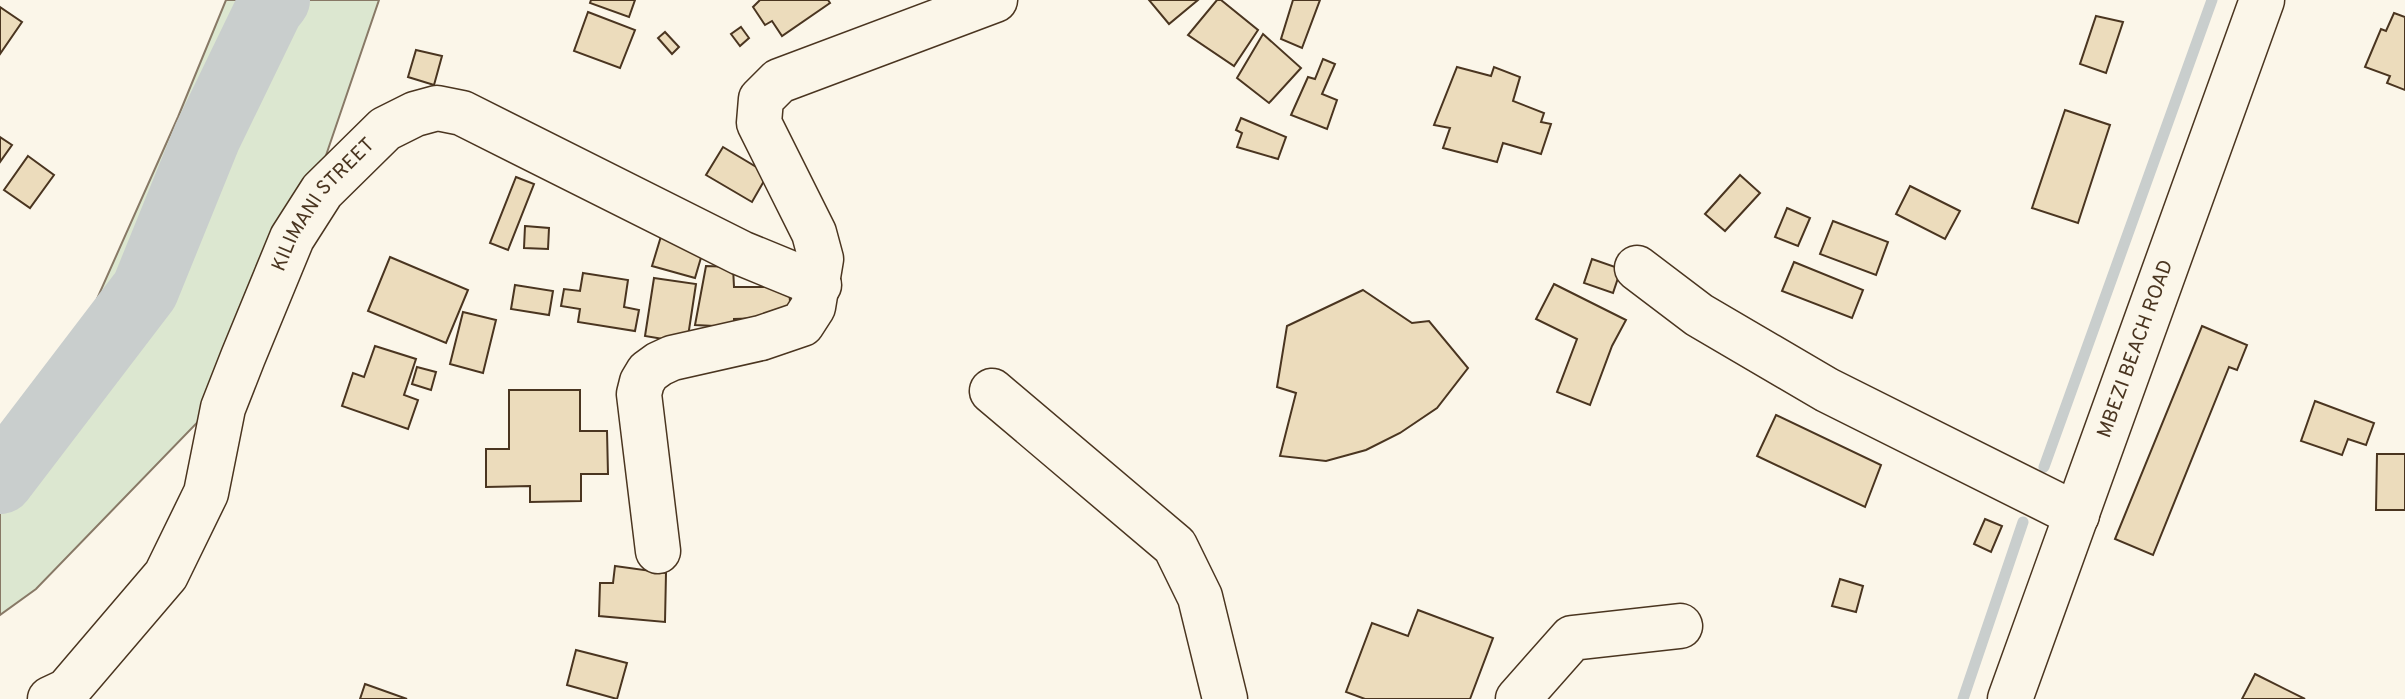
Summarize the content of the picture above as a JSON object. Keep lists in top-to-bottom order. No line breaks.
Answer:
{"streets":{"street":["KILIMANI STREET","MBEZI BEACH ROAD"]}}
